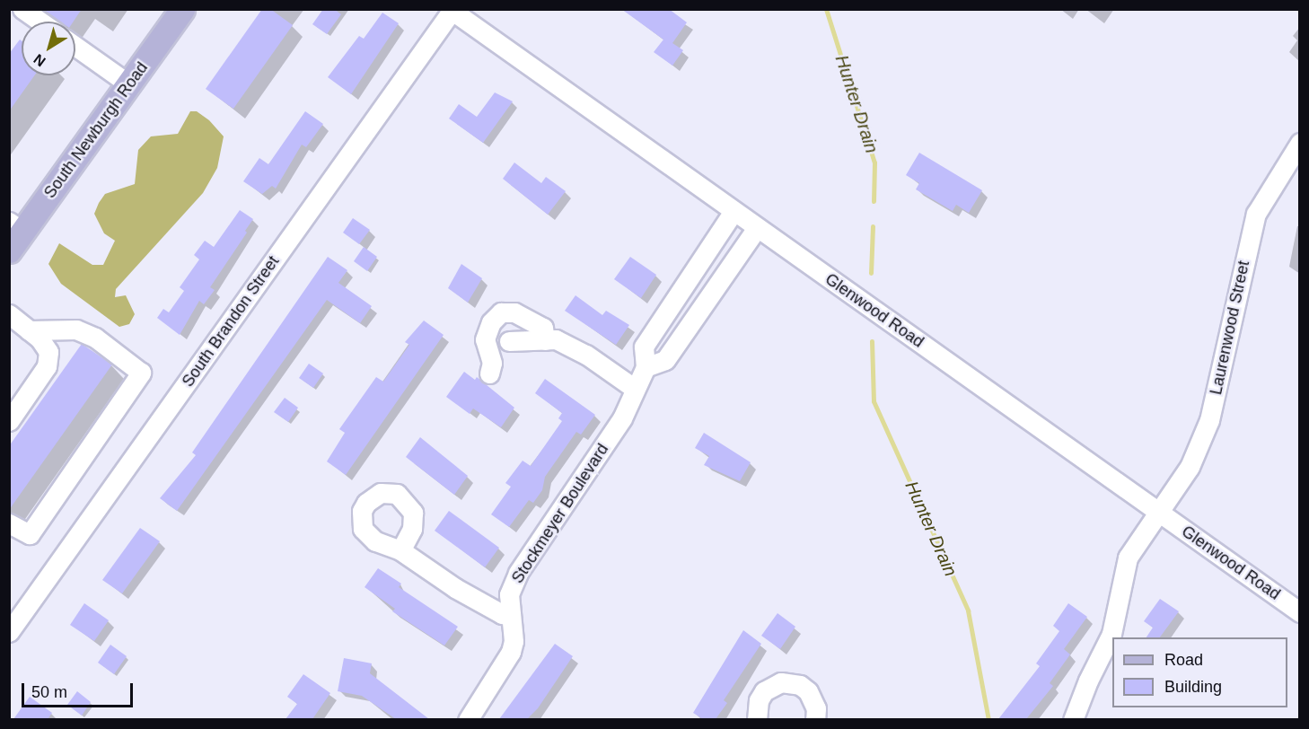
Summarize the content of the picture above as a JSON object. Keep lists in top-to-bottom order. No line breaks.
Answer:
{"streets":{"main road":["South Newburgh Road"],"street":["Glenwood Road","South Brandon Street","Laurenwood Street","Stockmeyer Boulevard"]},"crossings":[["Glenwood Road","South Brandon Street"],["Glenwood Road","Laurenwood Street"],["Glenwood Road","Stockmeyer Boulevard"]],"water":["Hunter Drain"],"legend":["Road","Building"],"scale_bar":"50 m","north":"bottom left"}
